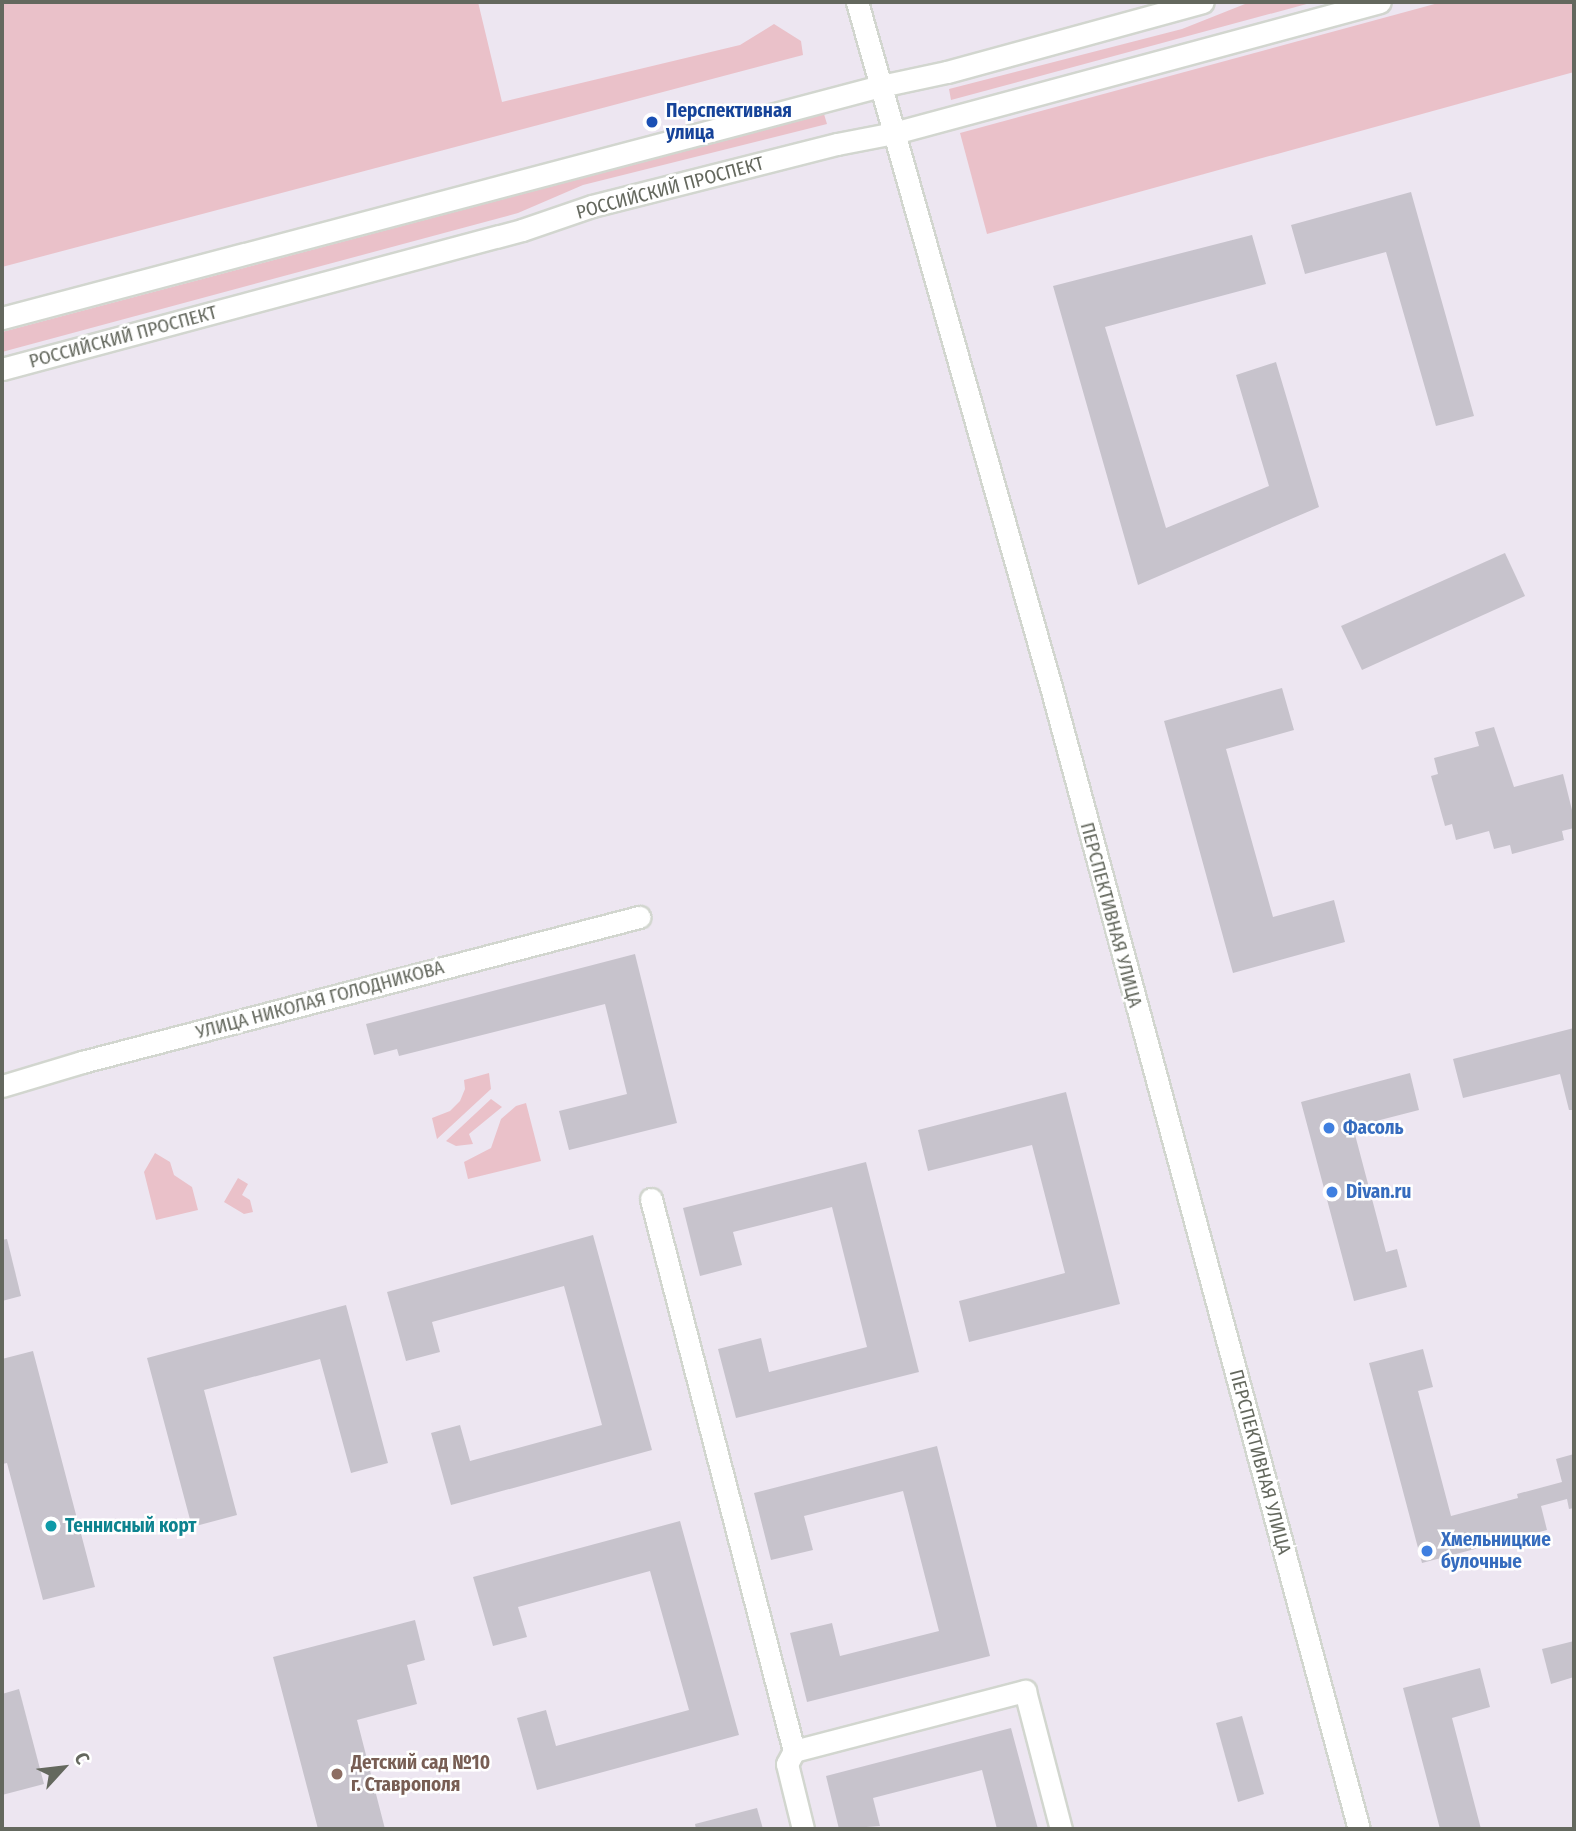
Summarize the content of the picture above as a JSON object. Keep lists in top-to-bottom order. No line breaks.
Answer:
{"streets":{"street":["РОССИЙСКИЙ ПРОСПЕКТ","ПЕРСПЕКТИВНАЯ УЛИЦА","УЛИЦА НИКОЛАЯ ГОЛОДНИКОВА"]},"crossings":[["РОССИЙСКИЙ ПРОСПЕКТ","ПЕРСПЕКТИВНАЯ УЛИЦА"]],"places":["Перспективная улица","Фасоль","Divan.ru","Теннисный корт","Хмельницкие булочные","Детский сад №10 г. Ставрополя"],"north":"top right"}
